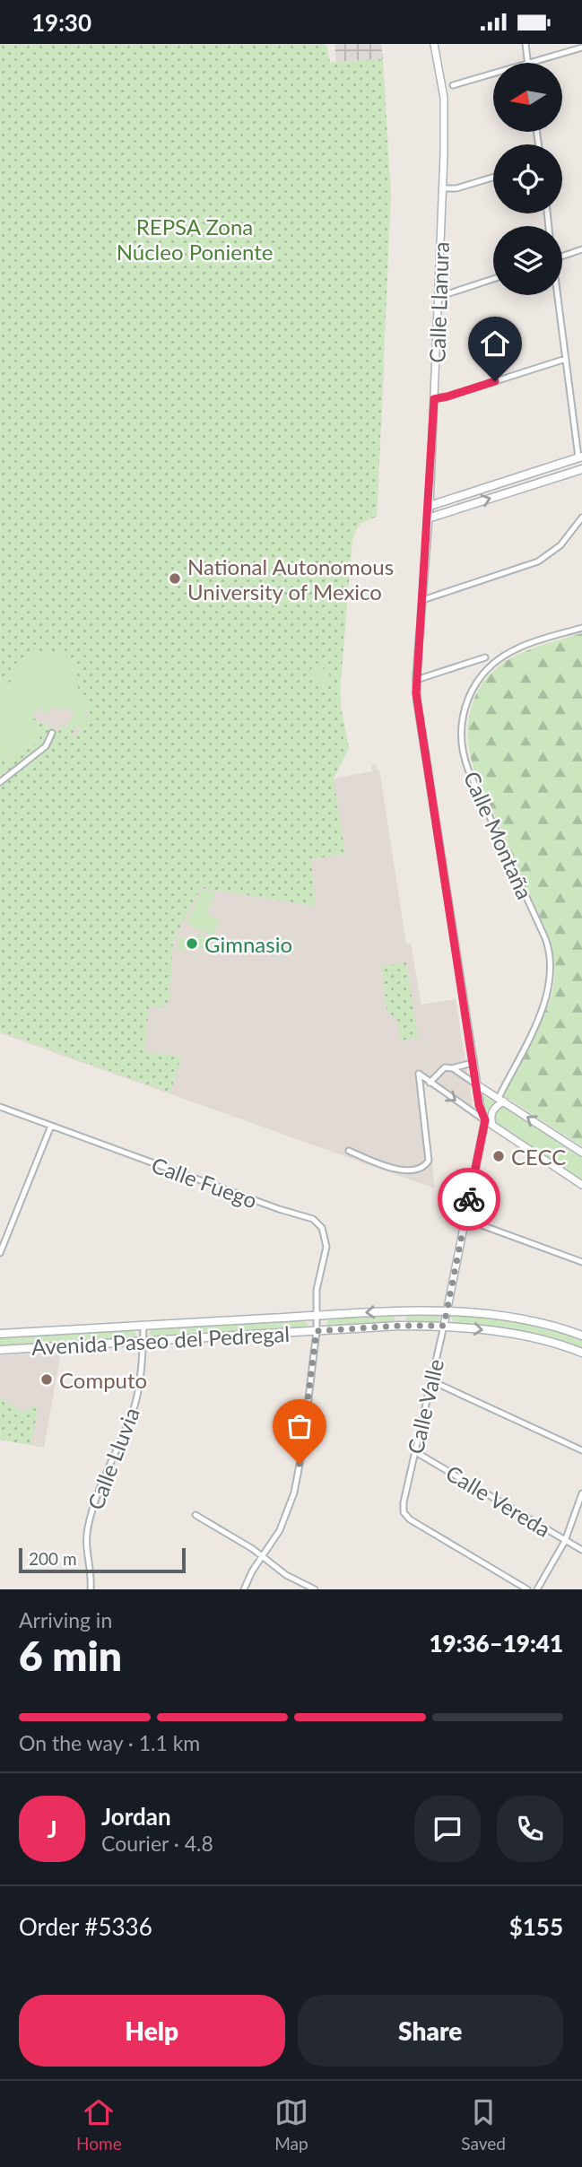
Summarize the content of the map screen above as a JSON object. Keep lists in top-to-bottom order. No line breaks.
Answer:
{"streets":{"main road":["Avenida Paseo del Pedregal"],"street":["Calle Llanura","Calle Montaña","Calle Fuego","Calle Valle","Calle Lluvia","Calle Vereda"]},"crossings":[["Calle Llanura","Calle Valle"],["Calle Fuego","Avenida Paseo del Pedregal"],["Avenida Paseo del Pedregal","Calle Valle"],["Avenida Paseo del Pedregal","Calle Lluvia"],["Calle Valle","Calle Vereda"]],"parks":["REPSA Zona Núcleo Poniente"],"places":["National Autonomous University of Mexico","Gimnasio","CECC","Computo"],"scale_bar":"200 m","north":"left","page":{"status":"19:30","scale":"200 m","heading":["6 min","Arriving in","19:36–19:41"],"panel":["Jordan","Courier · 4.8","Order #5336","$155"],"bar":"On the way · 1.1 km","round":"J","buttons":["Help","Share"],"tabs":["Home","Map","Saved"]}}
